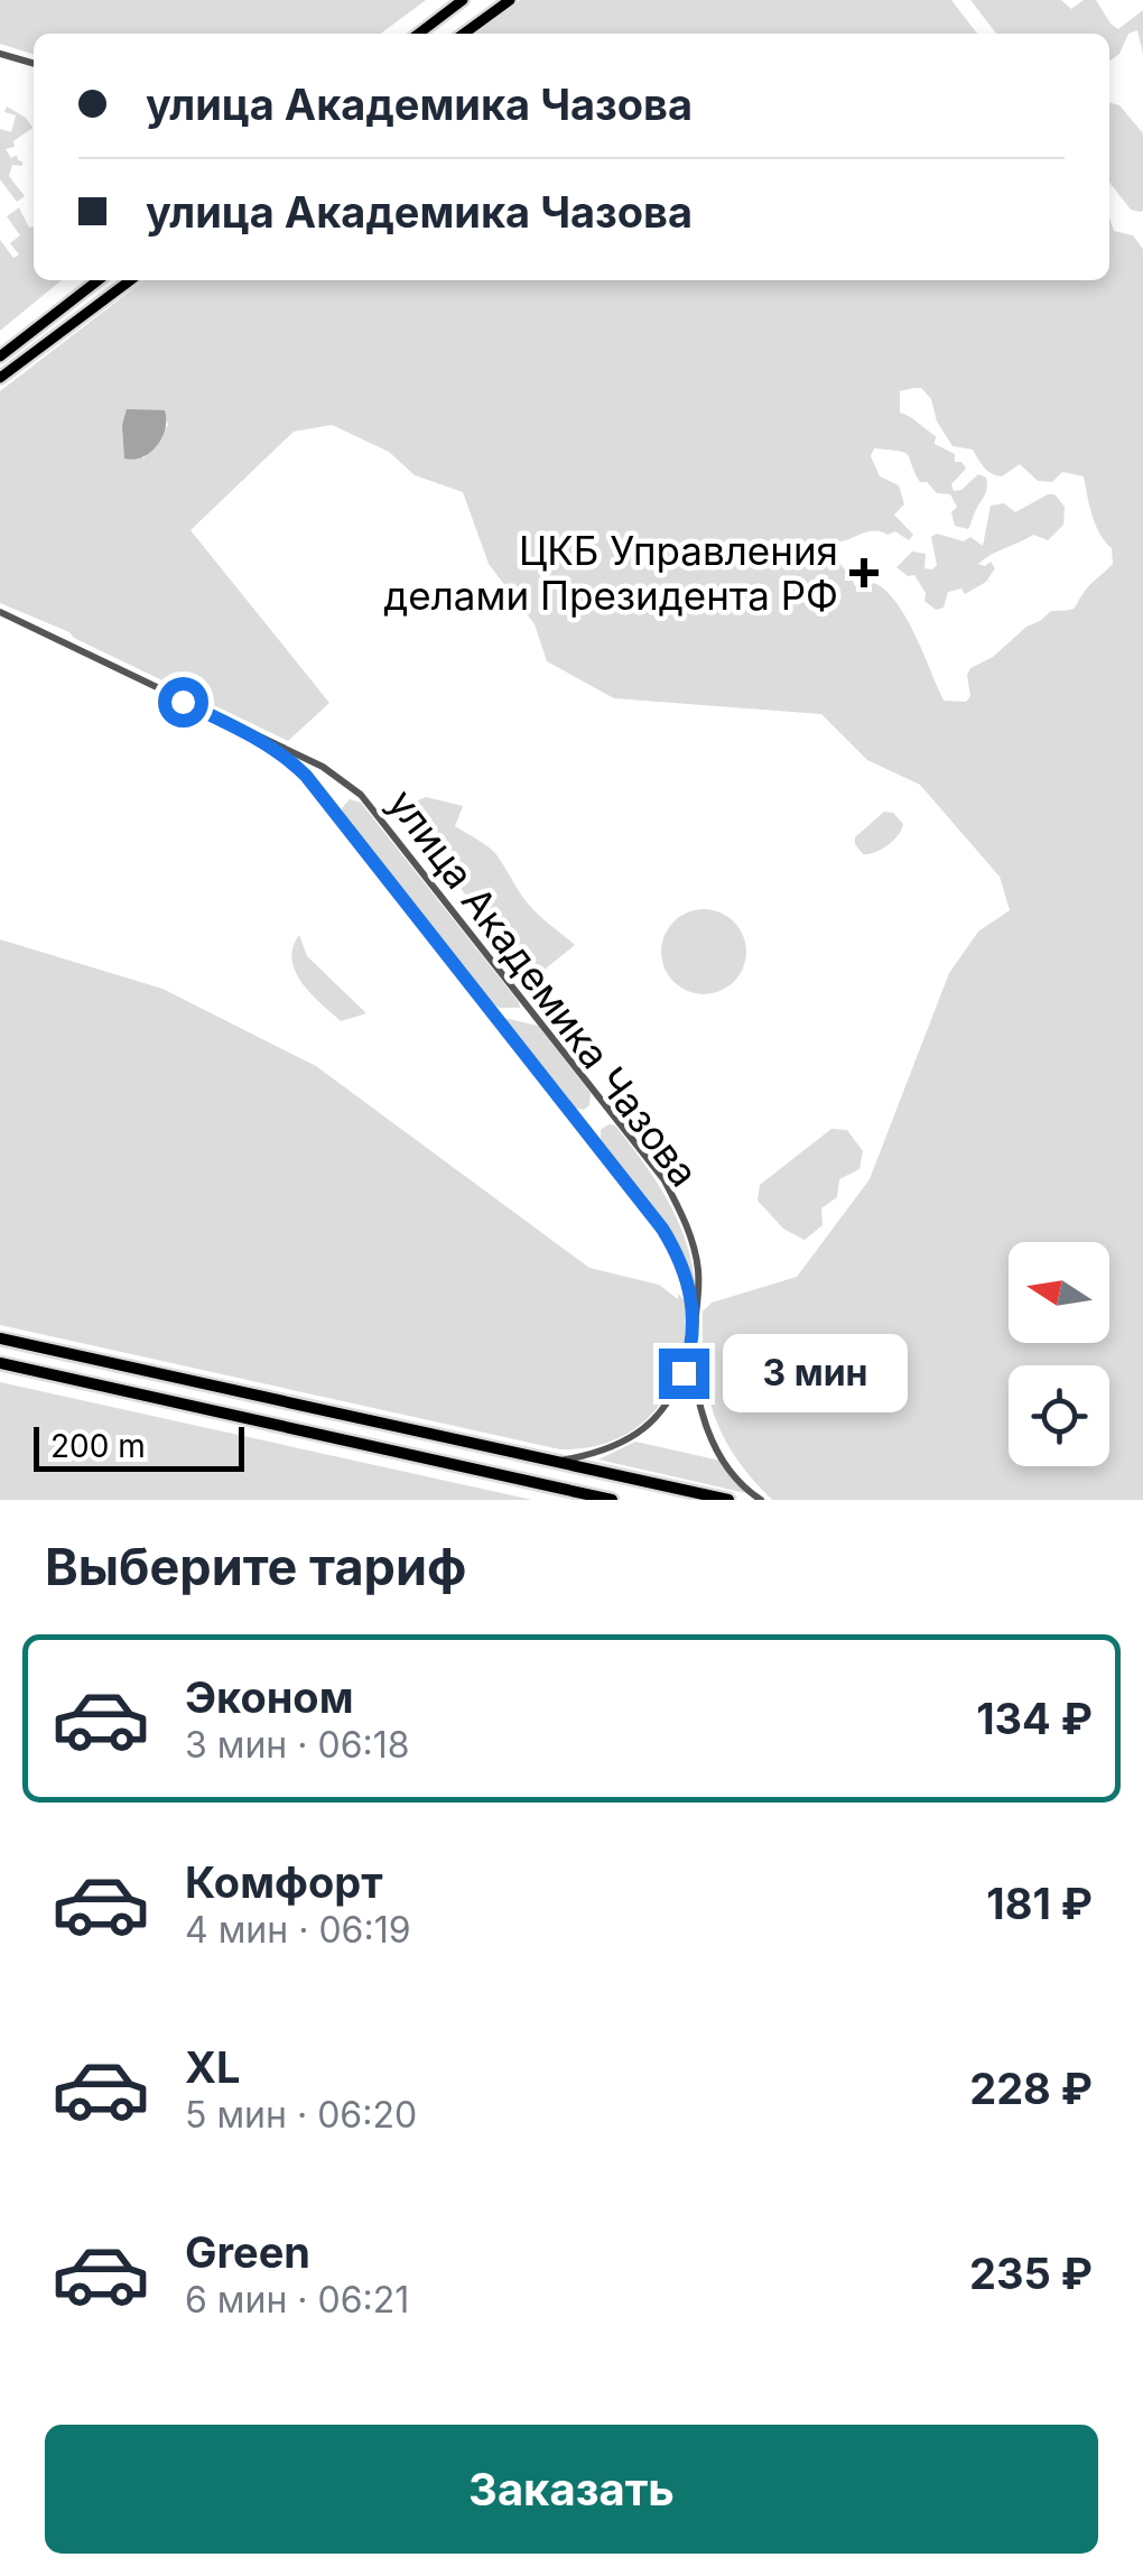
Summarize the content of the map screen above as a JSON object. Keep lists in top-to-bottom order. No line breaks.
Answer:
{"streets":{"street":["улица Академика Чазова"]},"places":{"health":["ЦКБ Управления делами Президента РФ"]},"scale_bar":"200 m","north":"left","page":{"banner":["улица Академика Чазова","улица Академика Чазова"],"bubble":"3 мин","scale":"200 m","heading":"Выберите тариф","list":[{"name":"Эконом","note":"3 мин · 06:18","value":"134 ₽"},{"name":"Комфорт","note":"4 мин · 06:19","value":"181 ₽"},{"name":"XL","note":"5 мин · 06:20","value":"228 ₽"},{"name":"Green","note":"6 мин · 06:21","value":"235 ₽"}],"buttons":"Заказать"}}
